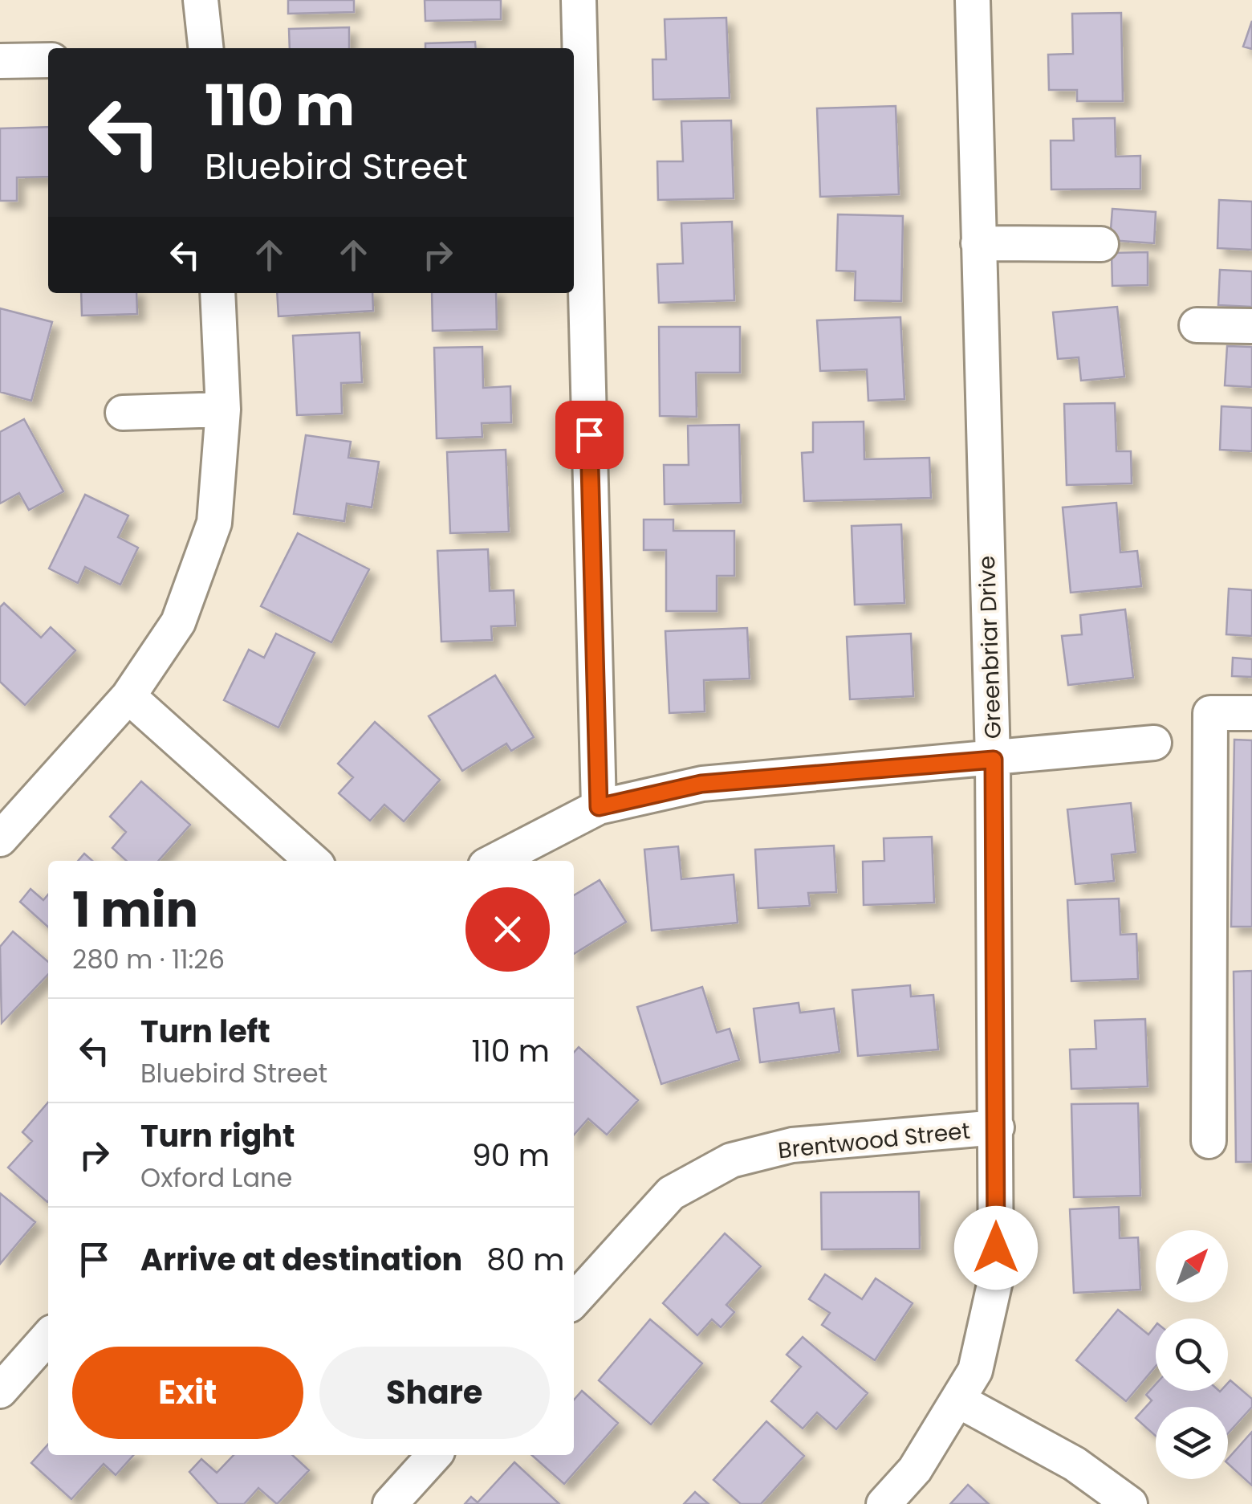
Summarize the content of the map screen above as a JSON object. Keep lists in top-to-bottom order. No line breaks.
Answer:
{"streets":{"street":["Greenbriar Drive","Brentwood Street"]},"crossings":[["Greenbriar Drive","Brentwood Street"]],"north":"top right","page":{"turn":["110 m","Bluebird Street"],"heading":["1 min","280 m · 11:26"],"list":[{"name":"Turn left","note":"Bluebird Street","value":"110 m"},{"name":"Turn right","note":"Oxford Lane","value":"90 m"},{"name":"Arrive at destination","value":"80 m"}],"buttons":["Exit","Share"]}}
